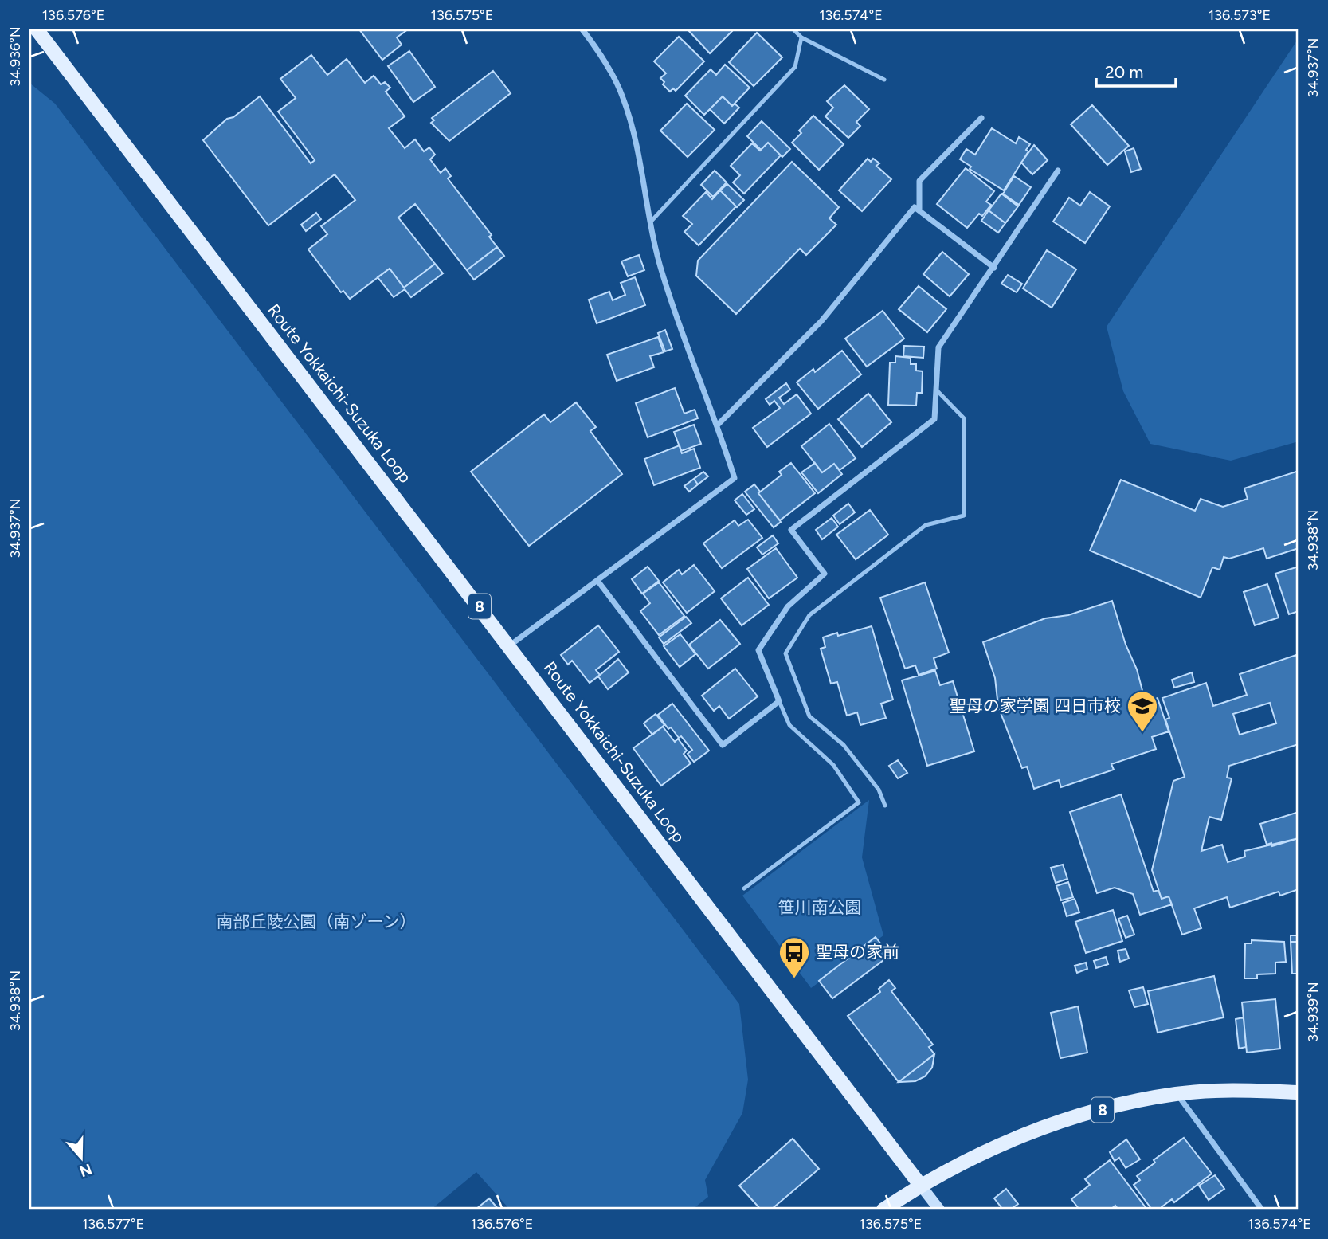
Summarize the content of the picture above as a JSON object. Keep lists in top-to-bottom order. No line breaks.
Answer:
{"streets":{"main road":["Route Yokkaichi-Suzuka Loop","8"]},"crossings":[["Route Yokkaichi-Suzuka Loop","8"]],"parks":["笹川南公園","南部丘陵公園（南ゾーン）"],"places":{"school or university":["聖母の家学園 四日市校"],"bus stop":["聖母の家前"]},"scale_bar":"20 m","north":"bottom","coordinates":["136.576°E","136.575°E","136.574°E","136.573°E","34.936°N","34.937°N","34.938°N","34.939°N","136.577°E"]}
